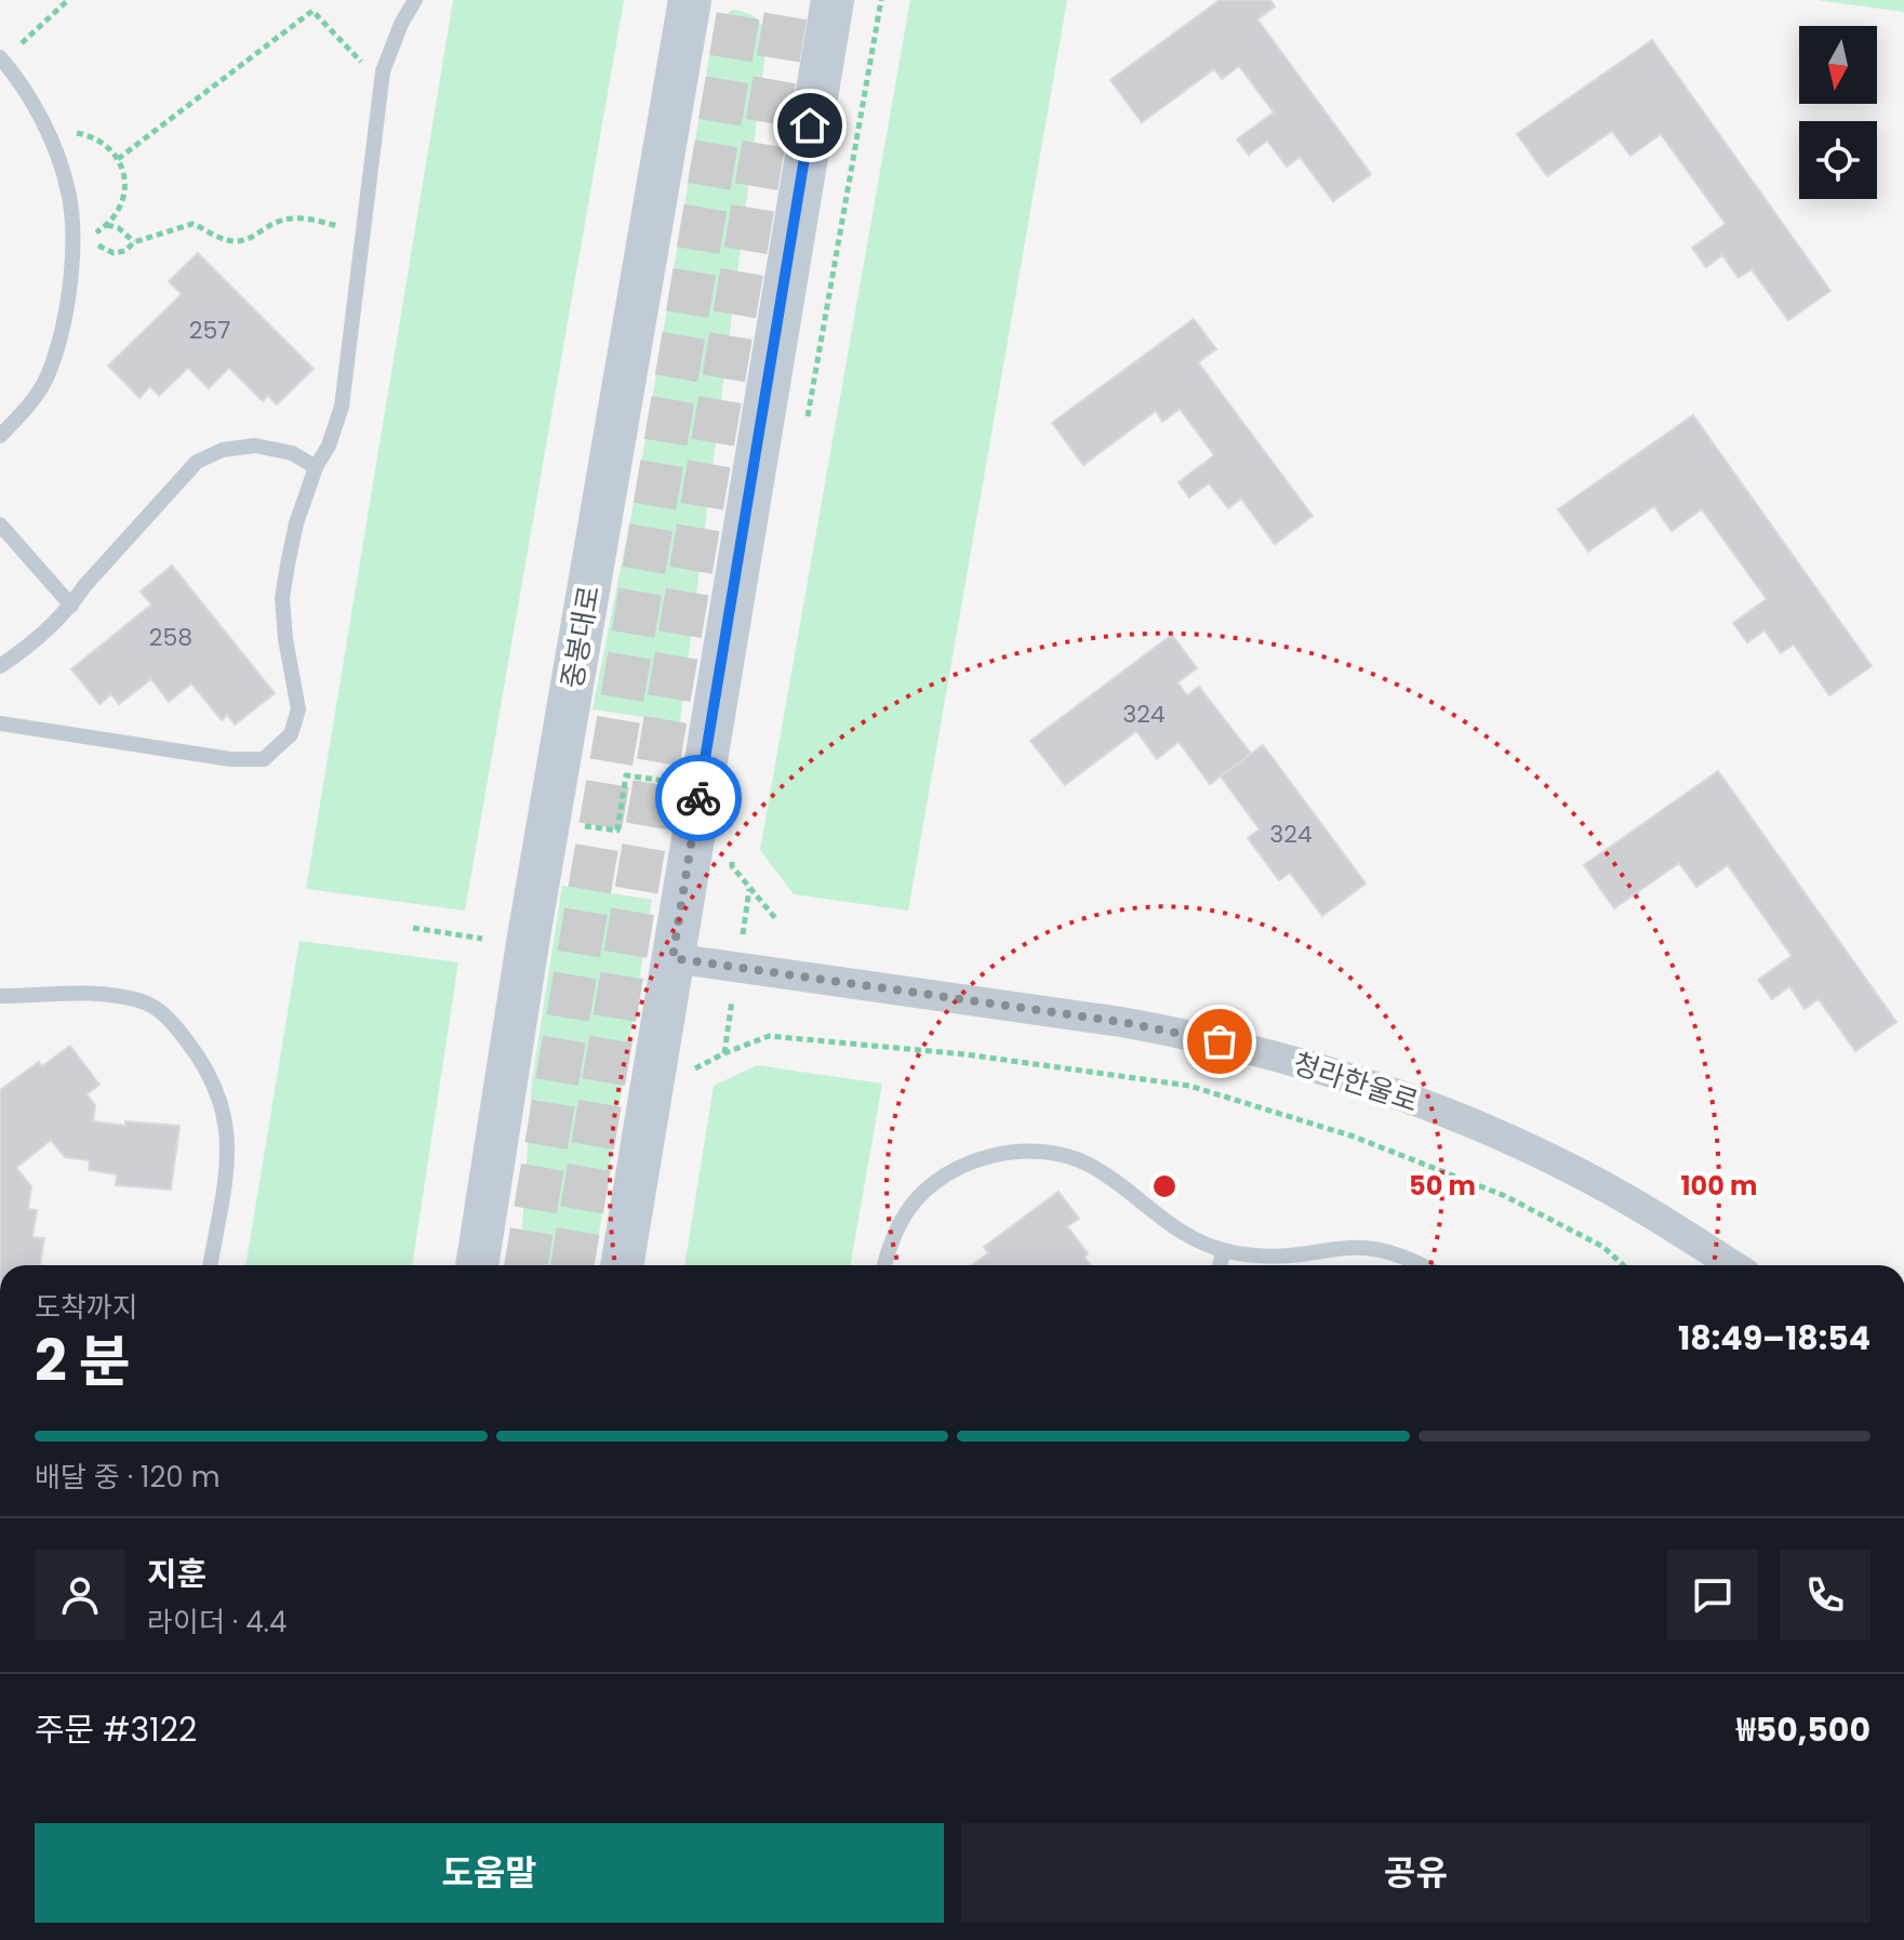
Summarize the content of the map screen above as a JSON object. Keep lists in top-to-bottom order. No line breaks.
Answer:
{"streets":{"main road":["중봉대로"],"street":["청라한울로"]},"house_numbers":["257","258","324","324"],"north":"bottom","page":{"heading":["2 분","도착까지","18:49–18:54"],"panel":["지훈","라이더 · 4.4","주문 #3122","₩50,500"],"bar":"배달 중 · 120 m","buttons":["도움말","공유"]},"rings":["50 m","100 m"]}
